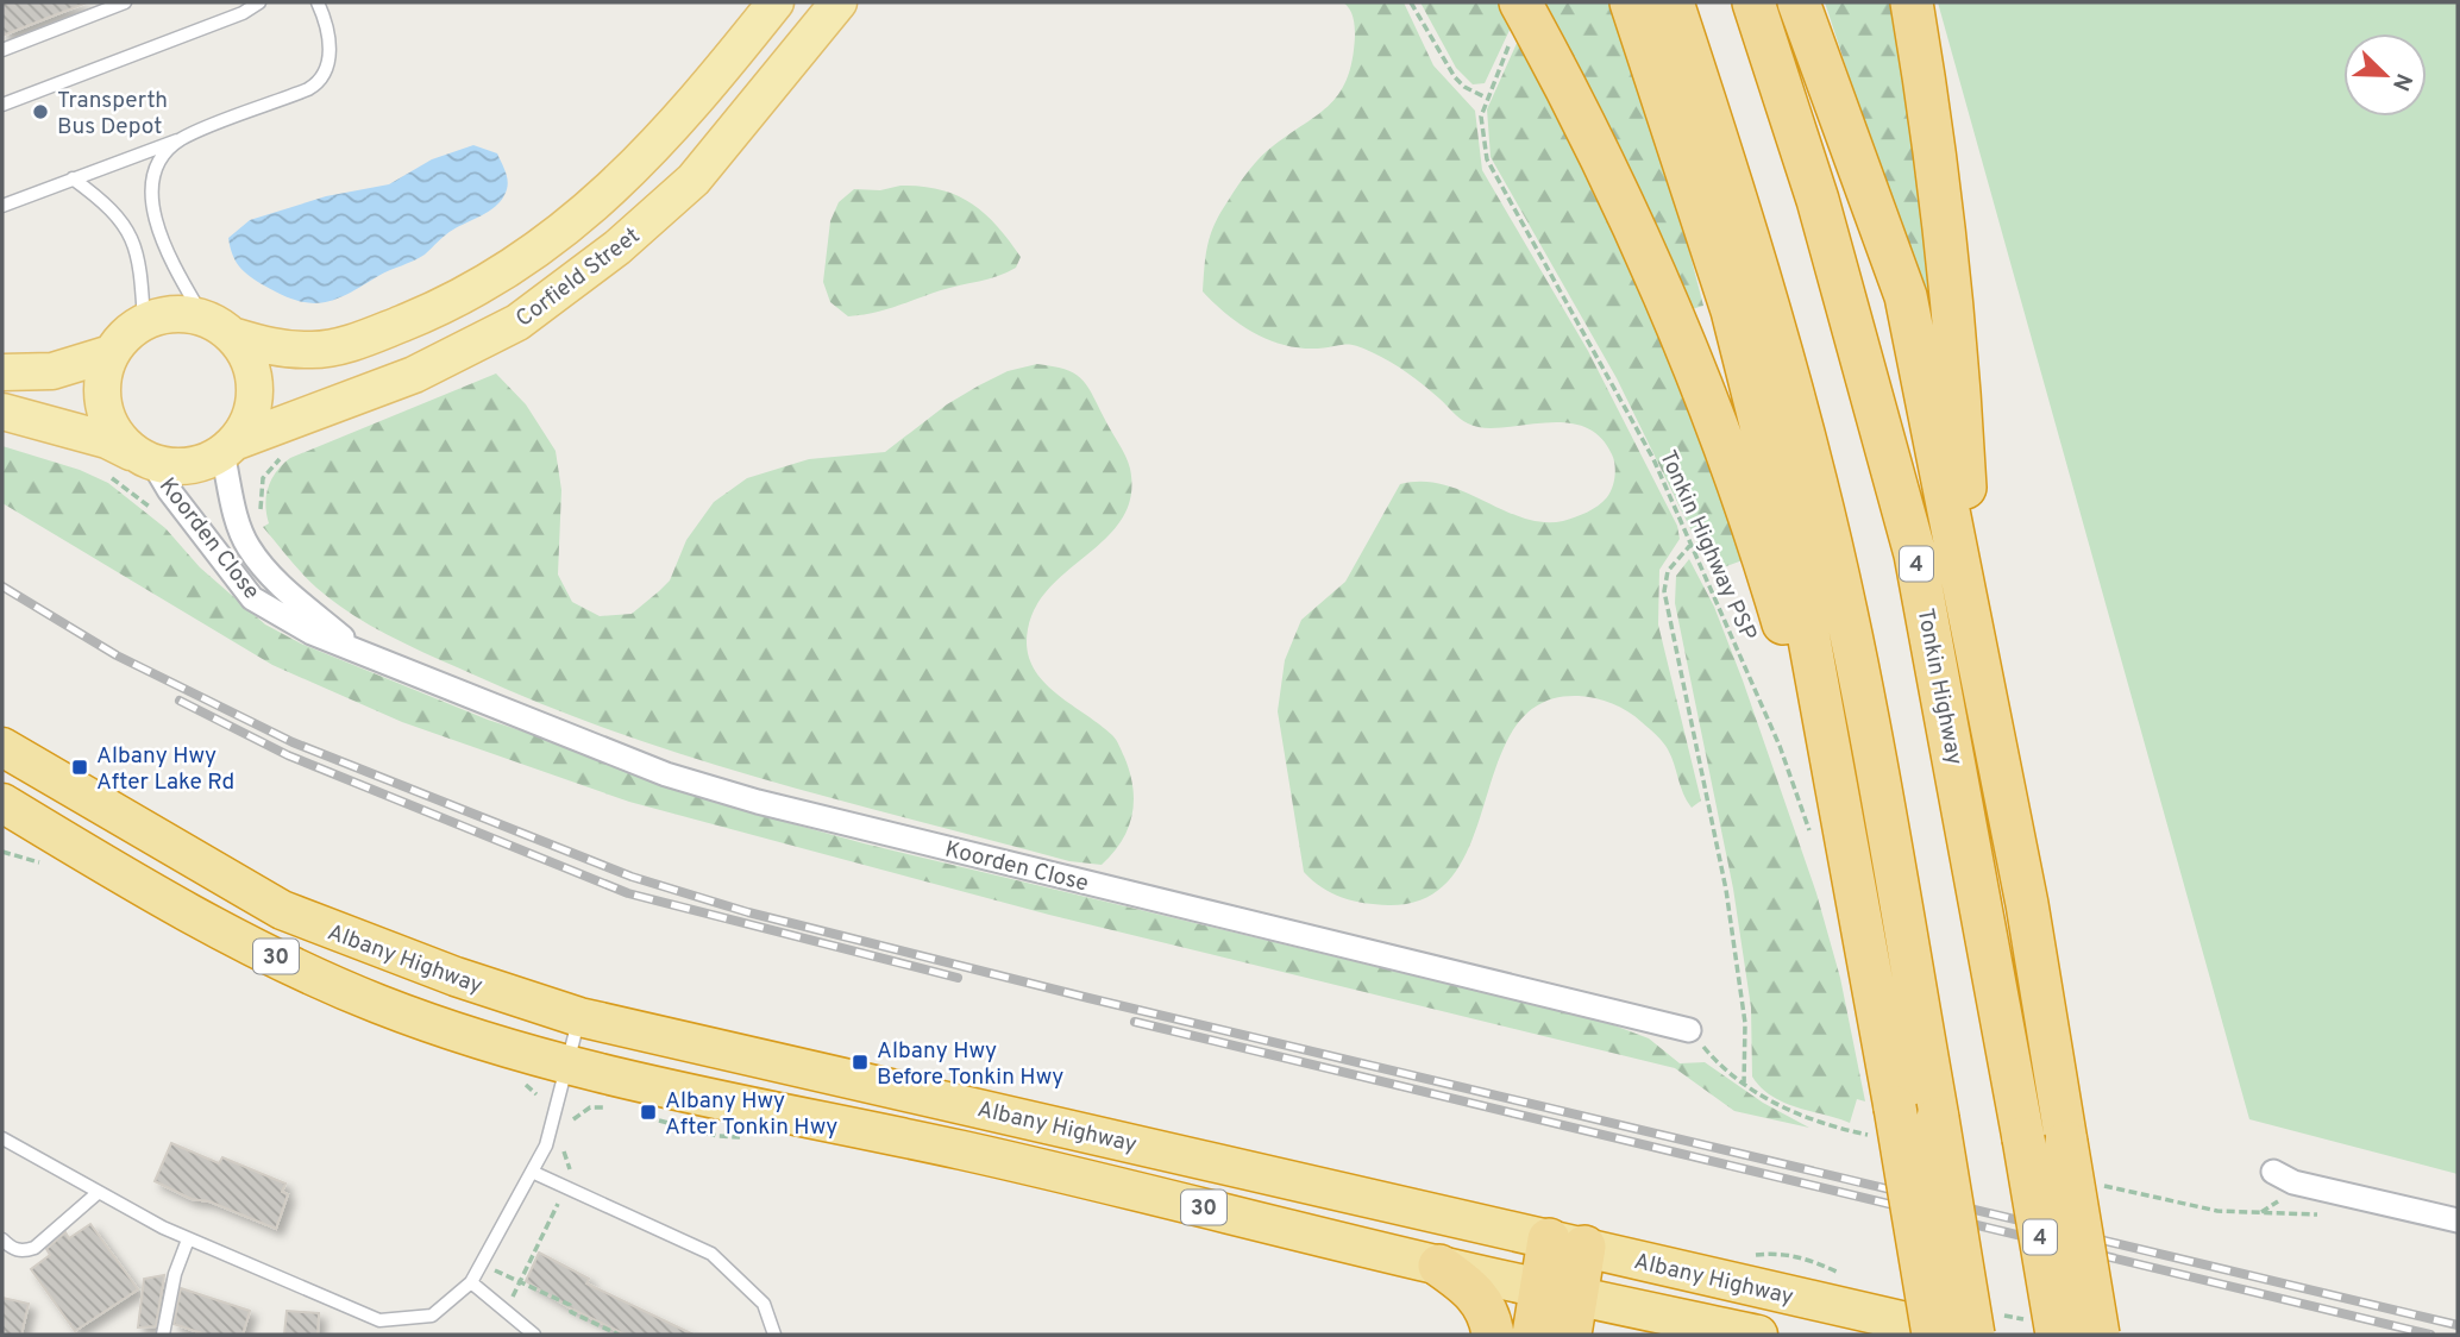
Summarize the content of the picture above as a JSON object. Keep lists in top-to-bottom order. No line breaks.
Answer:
{"streets":{"highway":["4","Tonkin Highway","30","Albany Highway"],"main road":["Corfield Street"],"street":["Koorden Close"],"path":["Tonkin Highway PSP"]},"crossings":[["Corfield Street","Koorden Close"]],"places":{"other":["Transperth Bus Depot"],"transit":["Albany Hwy After Lake Rd","Albany Hwy Before Tonkin Hwy","Albany Hwy After Tonkin Hwy"]},"north":"bottom right"}
